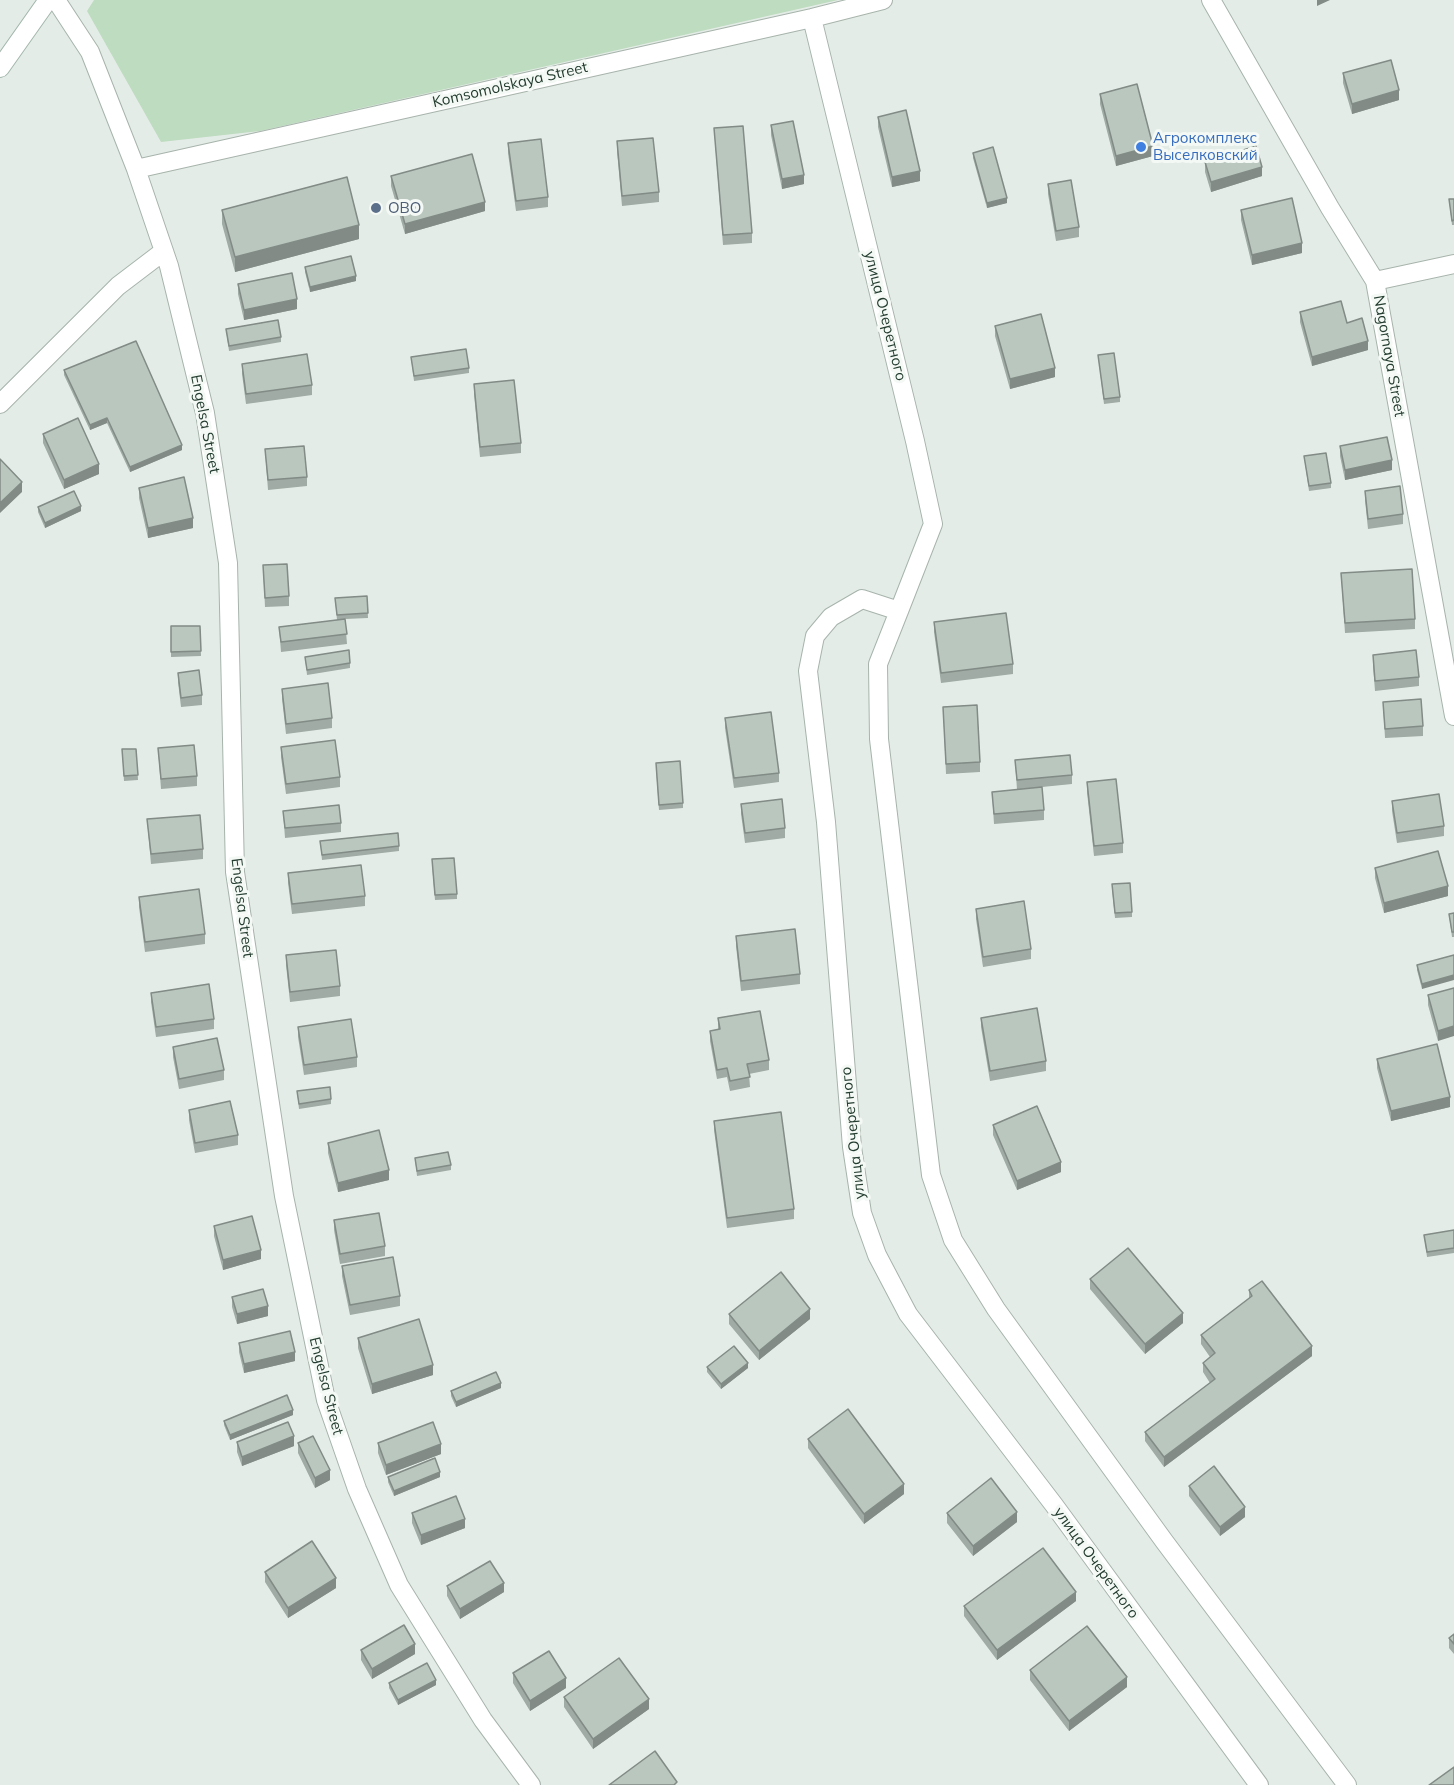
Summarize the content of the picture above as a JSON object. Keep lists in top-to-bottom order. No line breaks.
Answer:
{"streets":{"street":["Komsomolskaya Street","улица Очеретного","Nagornaya Street","Engelsa Street"]},"crossings":[["Komsomolskaya Street","улица Очеретного"],["Komsomolskaya Street","Engelsa Street"]],"places":["Агрокомплекс Выселковский","ОВО"]}
